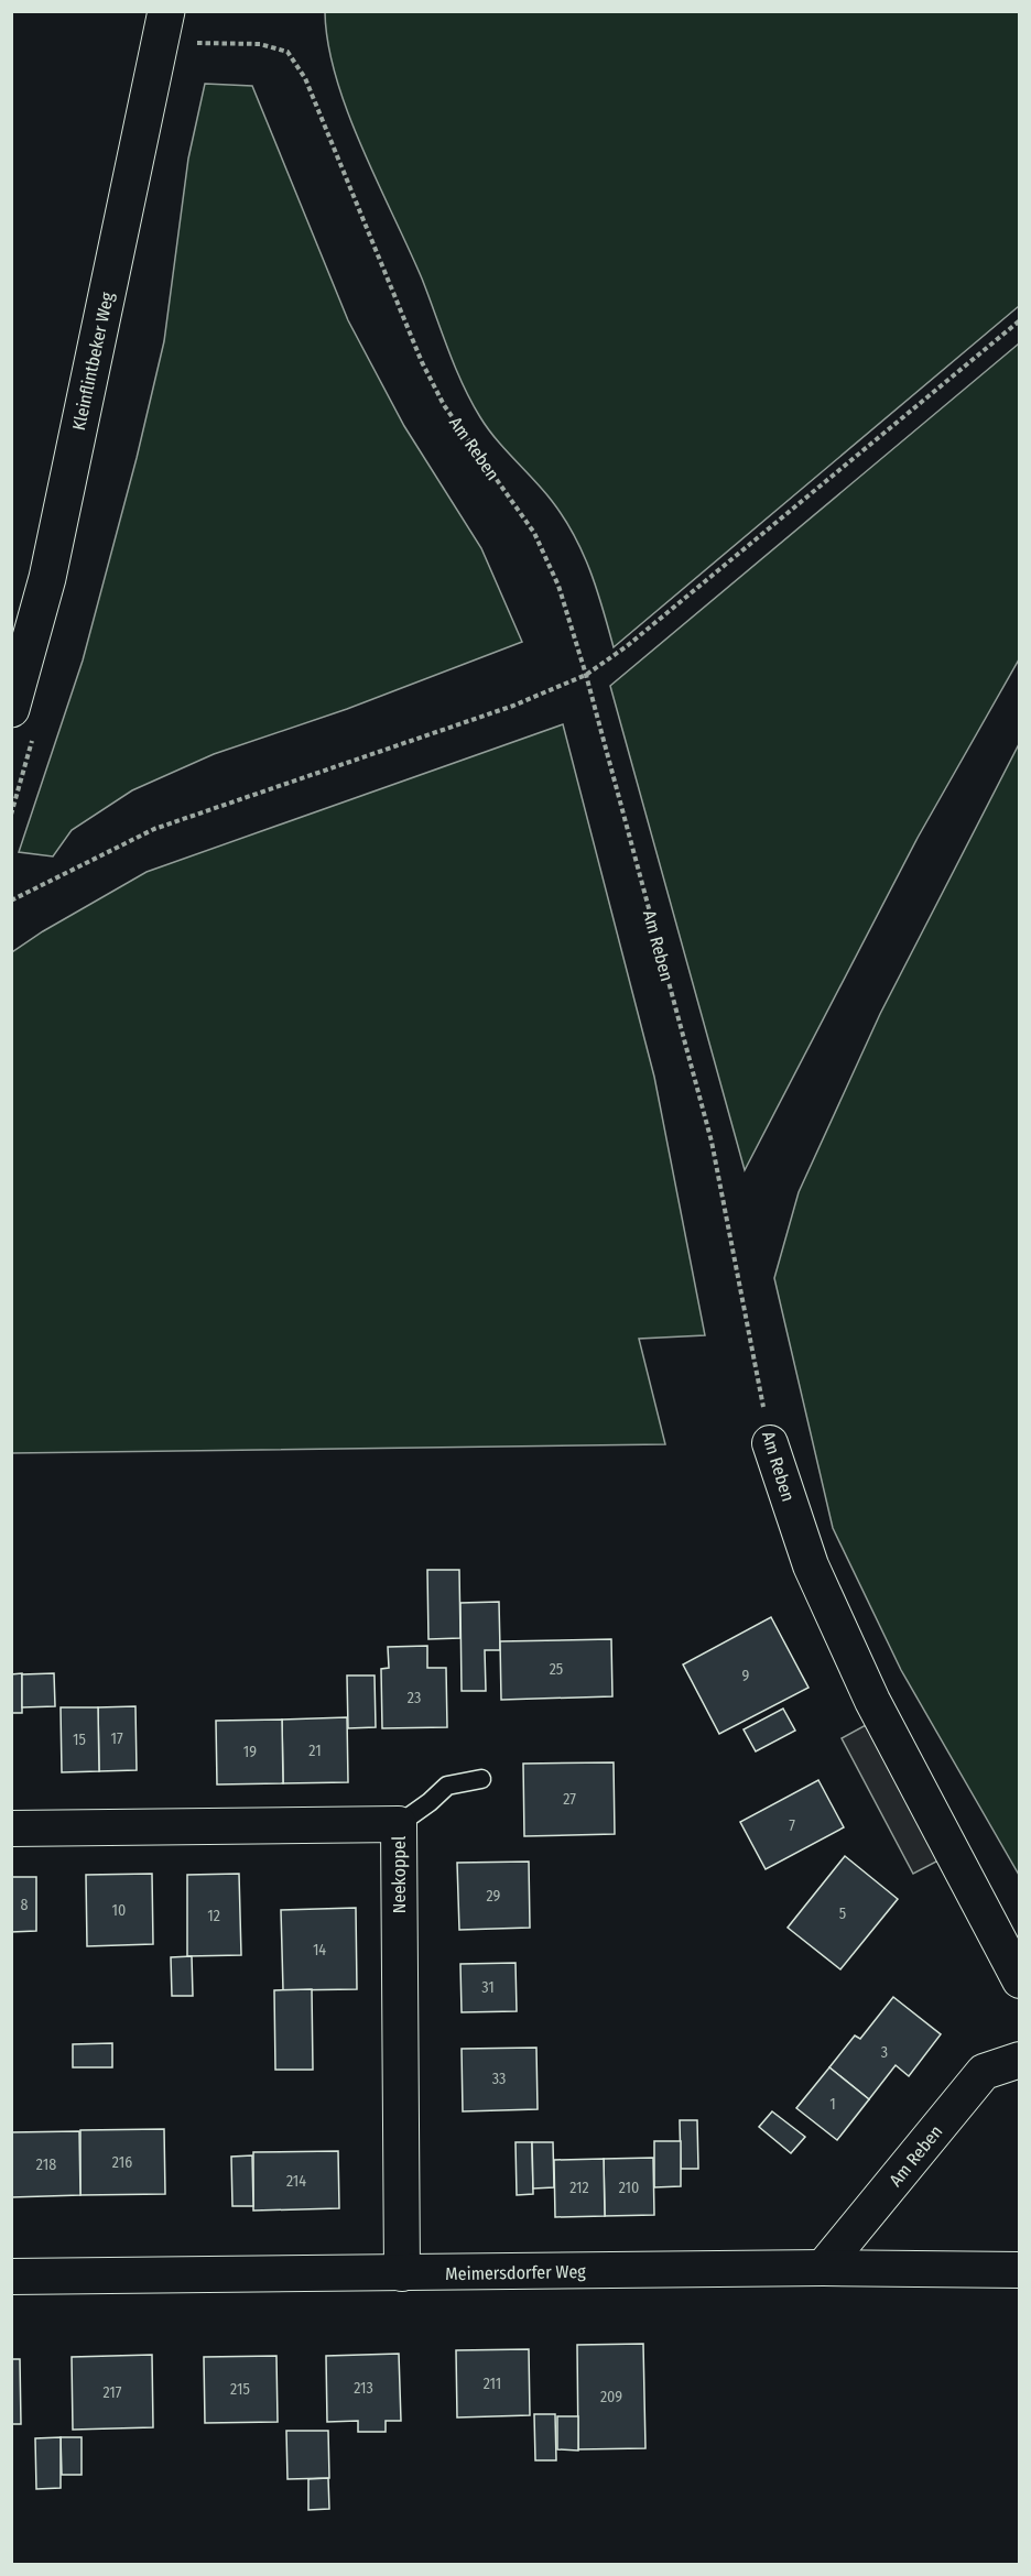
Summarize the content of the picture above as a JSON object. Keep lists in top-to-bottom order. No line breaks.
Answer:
{"streets":{"street":["Kleinflintbeker Weg","Am Reben","Neekoppel","Meimersdorfer Weg"]},"crossings":[["Kleinflintbeker Weg","Am Reben"],["Am Reben","Meimersdorfer Weg"],["Neekoppel","Meimersdorfer Weg"]],"house_numbers":["25","9","23","17","15","21","19","27","7","29","8","10","5","12","14","31","3","33","1","216","218","214","212","210","211","213","215","217","209"]}
